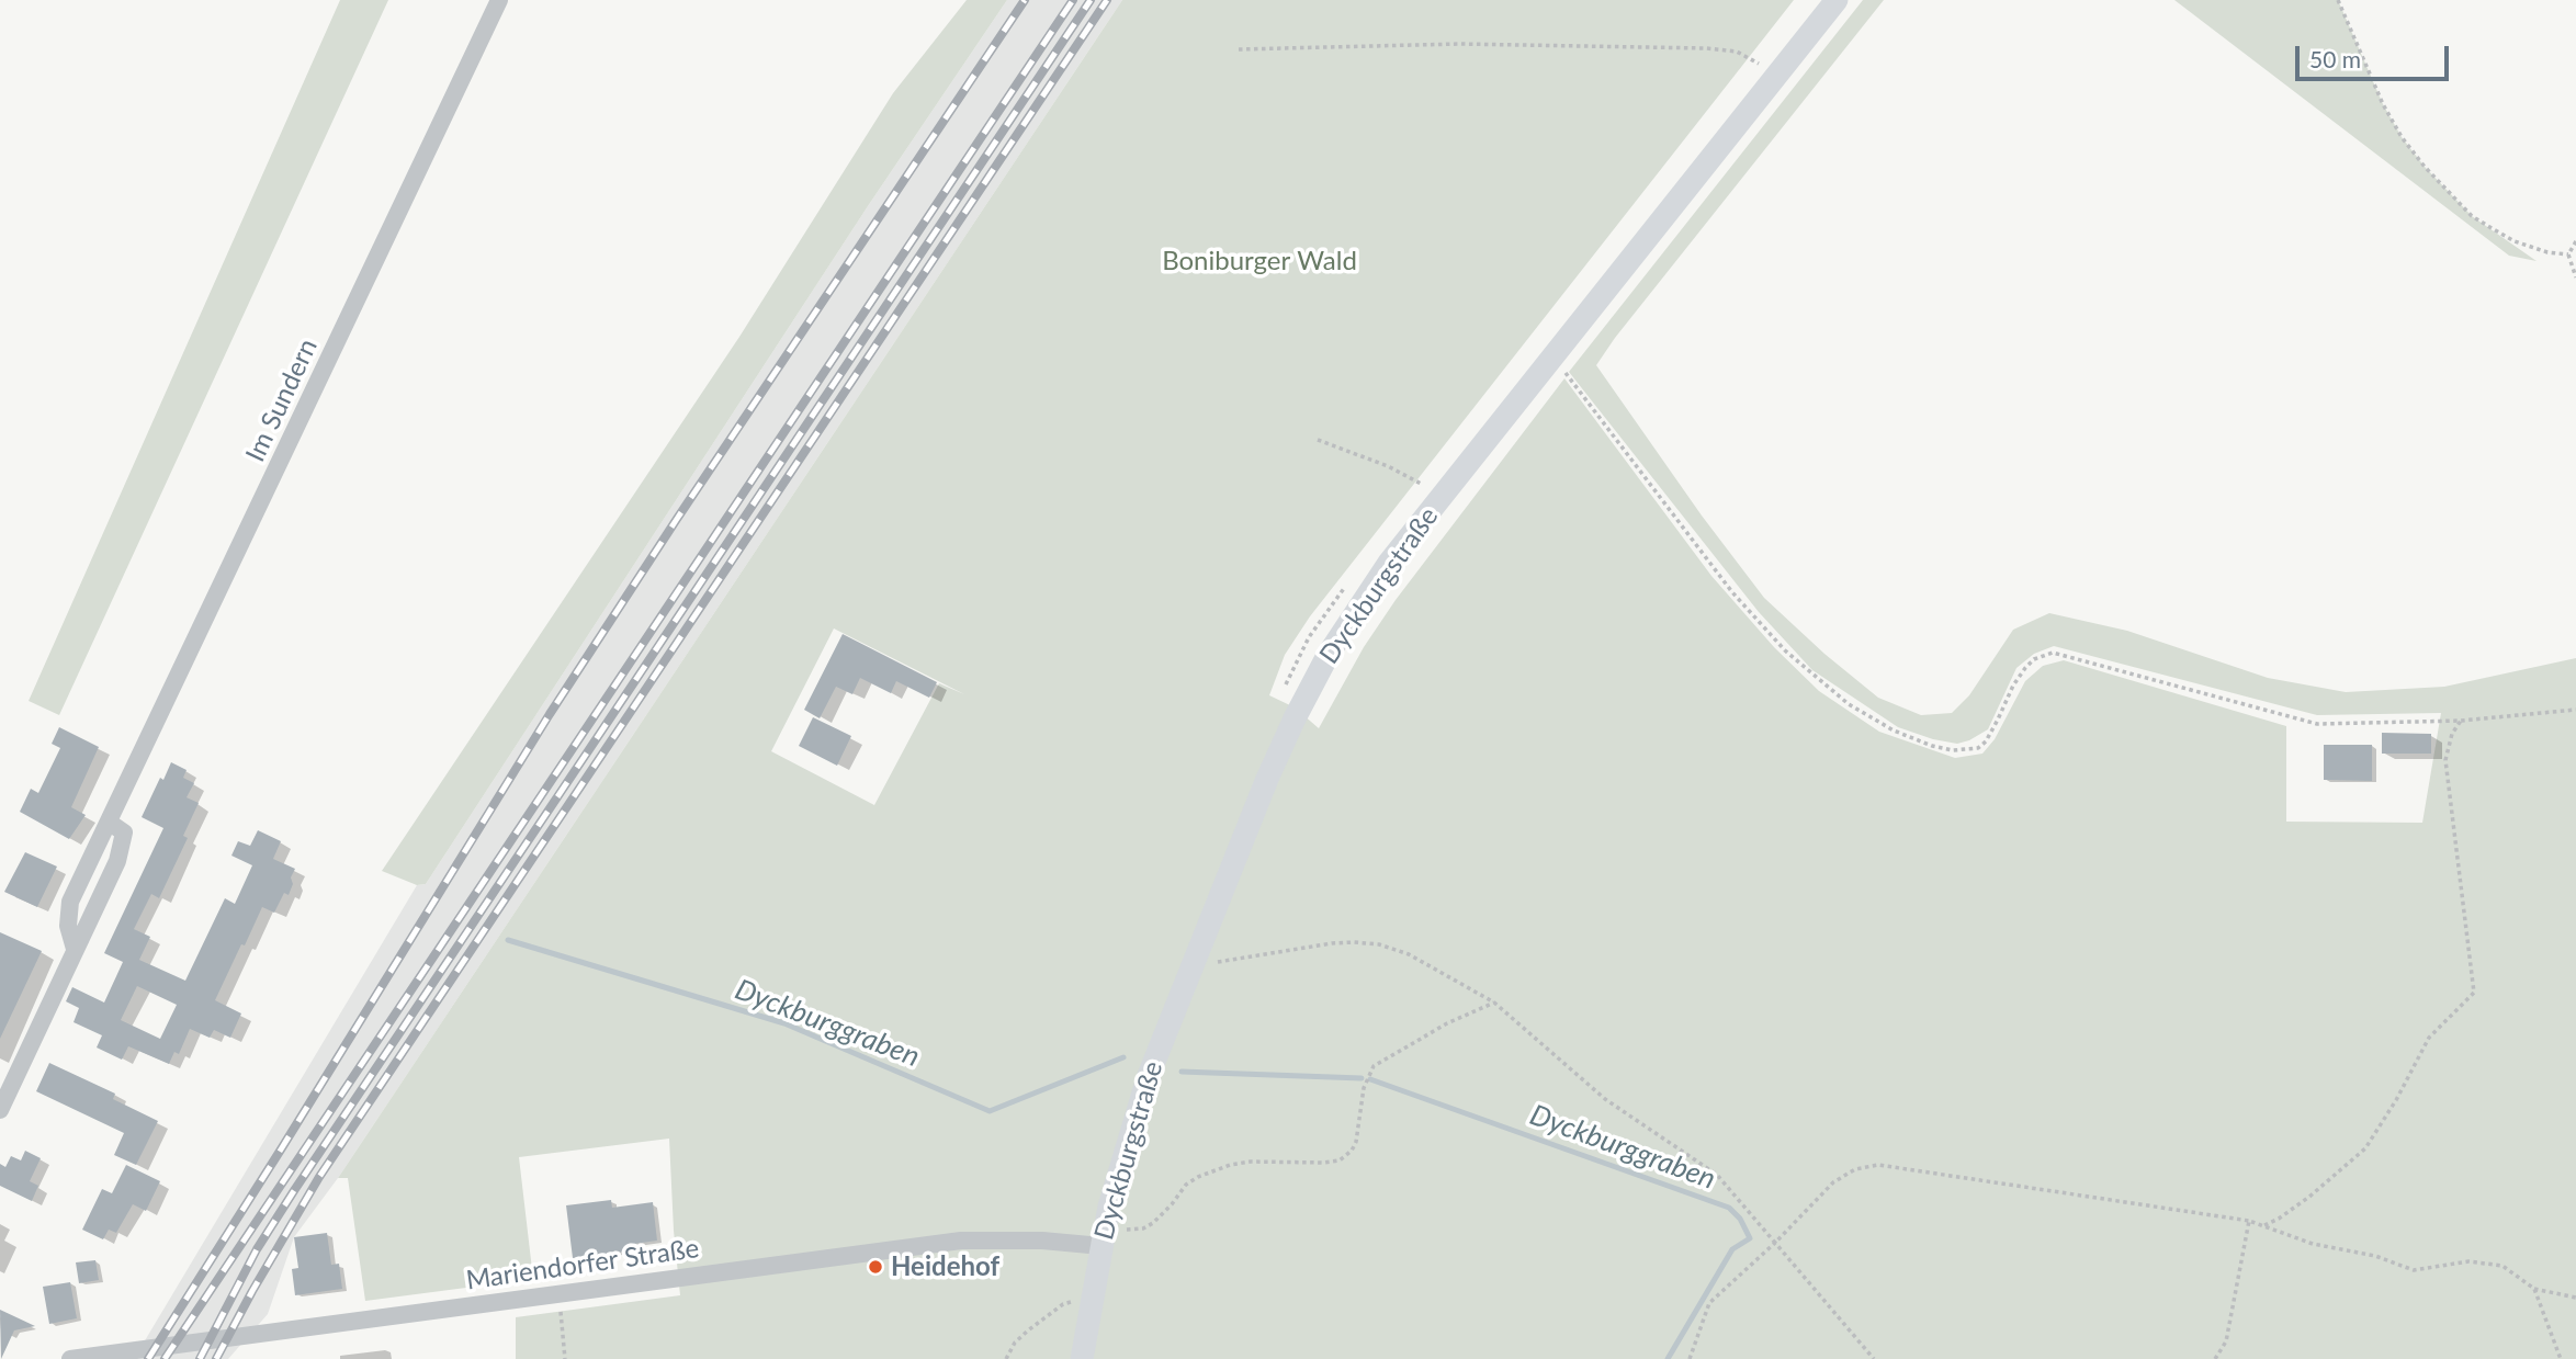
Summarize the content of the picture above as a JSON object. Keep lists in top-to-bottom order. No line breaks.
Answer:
{"streets":{"street":["Im Sundern","Dyckburgstraße","Mariendorfer Straße"]},"crossings":[["Dyckburgstraße","Mariendorfer Straße"]],"water":["Dyckburggraben"],"parks":["Boniburger Wald"],"places":["Heidehof"],"scale_bar":"50 m"}
